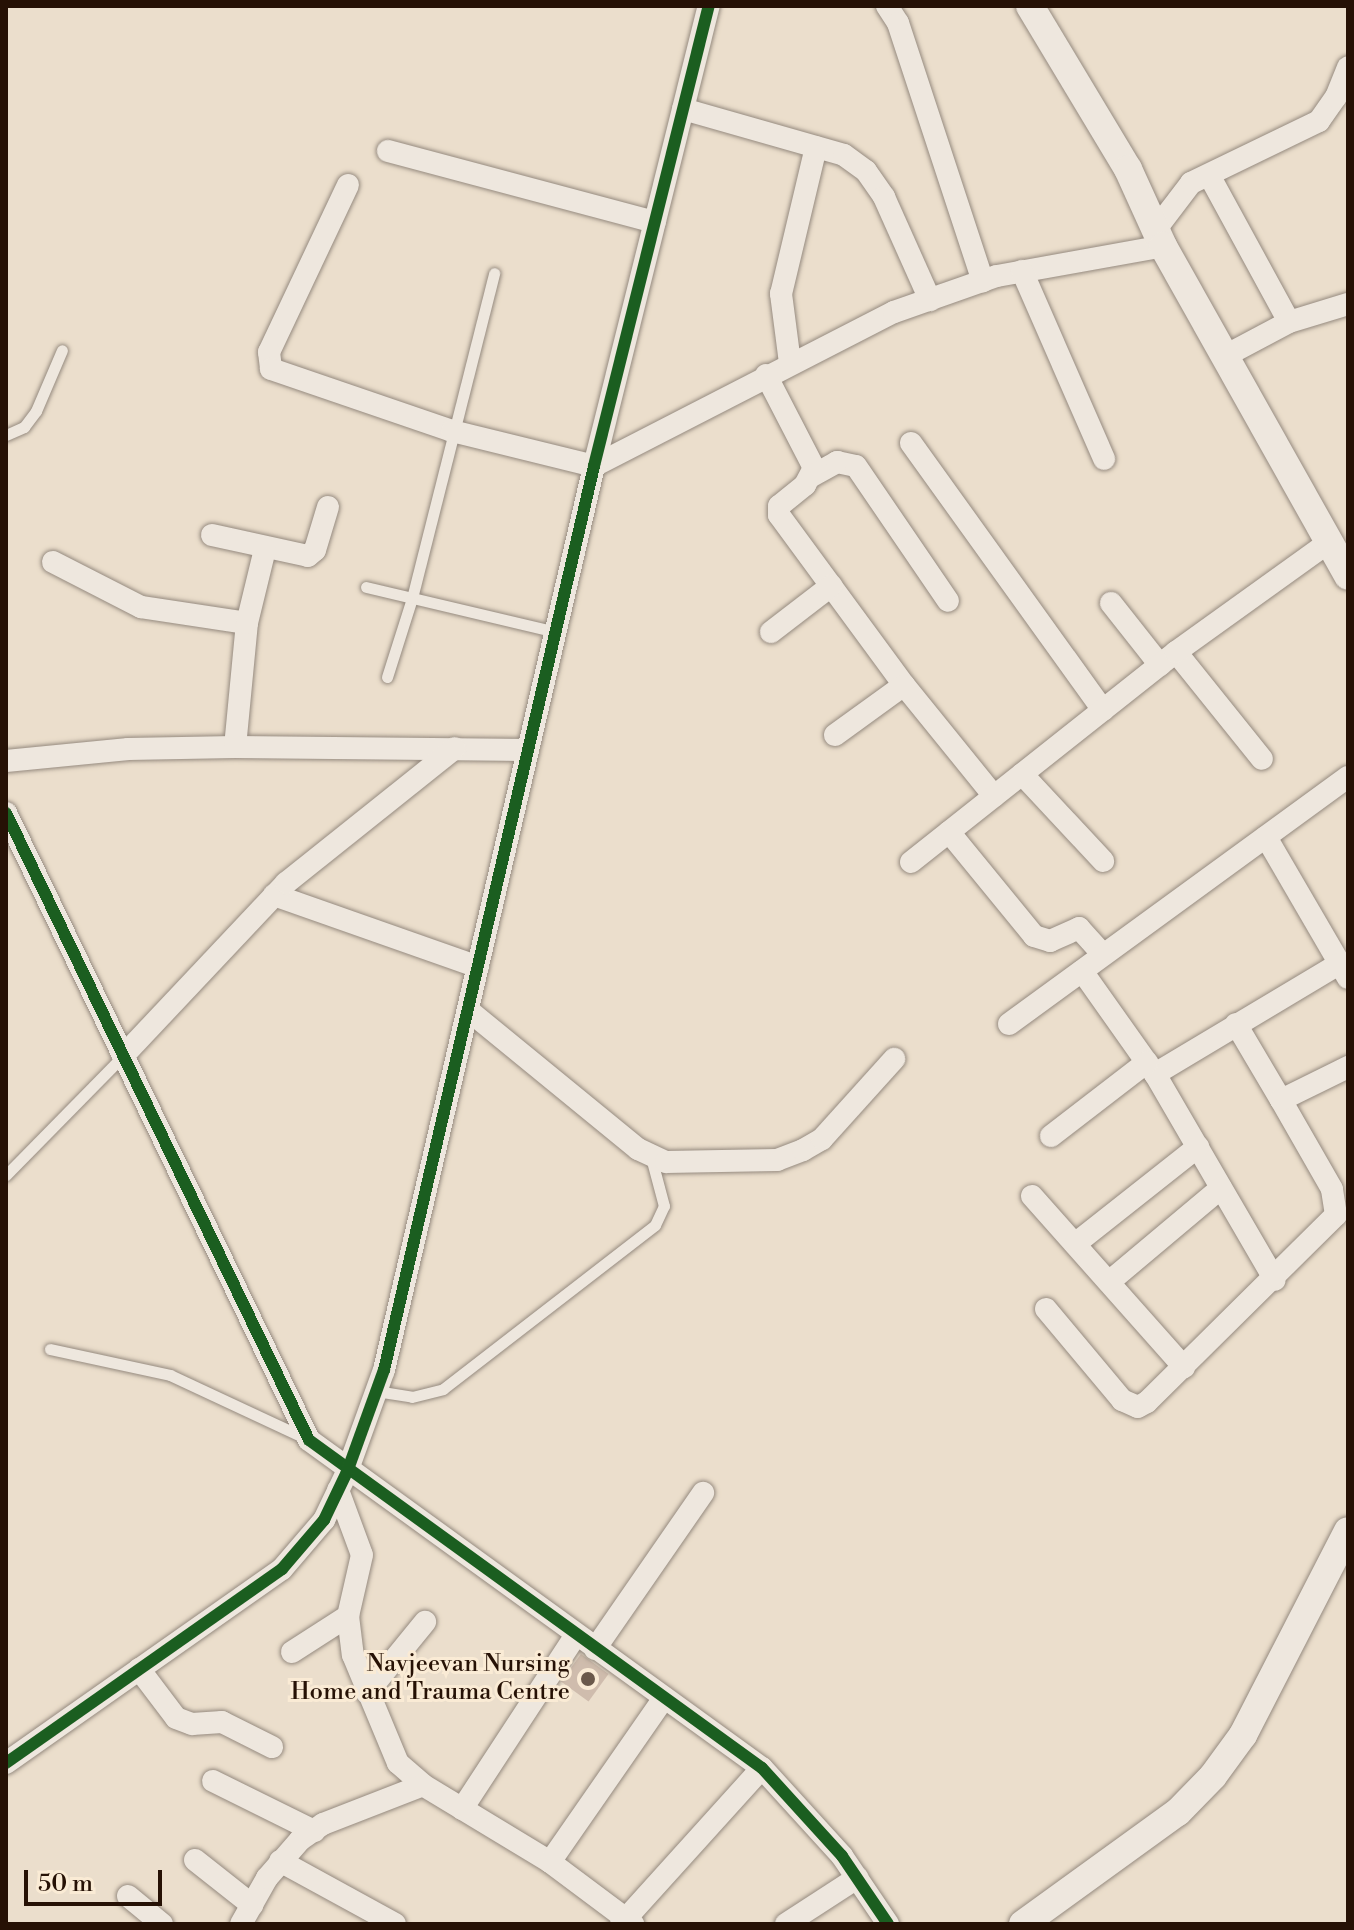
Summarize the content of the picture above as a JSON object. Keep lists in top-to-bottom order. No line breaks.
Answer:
{"places":["Navjeevan Nursing Home and Trauma Centre"],"scale_bar":"50 m"}
